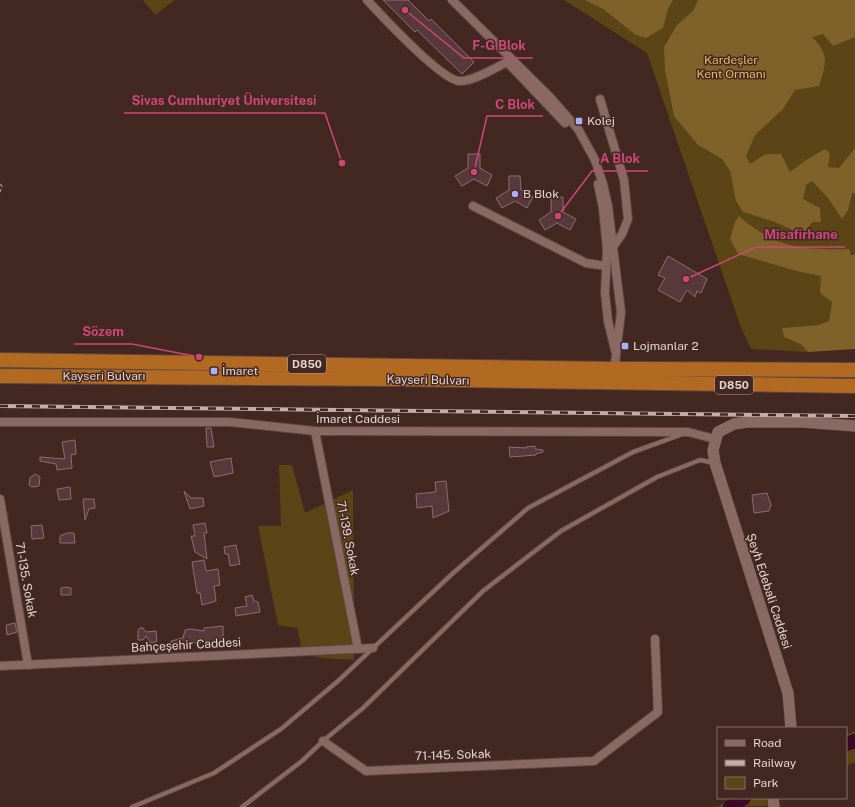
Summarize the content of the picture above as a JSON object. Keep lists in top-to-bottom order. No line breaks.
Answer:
{"streets":{"highway":["D850","Kayseri Bulvarı"],"street":["İmaret Caddesi","71-139. Sokak","71-135. Sokak","Şeyh Edebali Caddesi","Bahçeşehir Caddesi","71-145. Sokak"]},"crossings":[["İmaret Caddesi","71-139. Sokak"],["İmaret Caddesi","Şeyh Edebali Caddesi"],["71-139. Sokak","Bahçeşehir Caddesi"],["71-135. Sokak","Bahçeşehir Caddesi"]],"parks":["Kardeşler Kent Ormanı"],"places":{"other":["F-G Blok","Sivas Cumhuriyet Üniversitesi","C Blok","B Blok","A Blok","Misafirhane","Sözem"],"transit":["Kolej","Lojmanlar 2","İmaret"]},"legend":["Road","Railway","Park"]}
